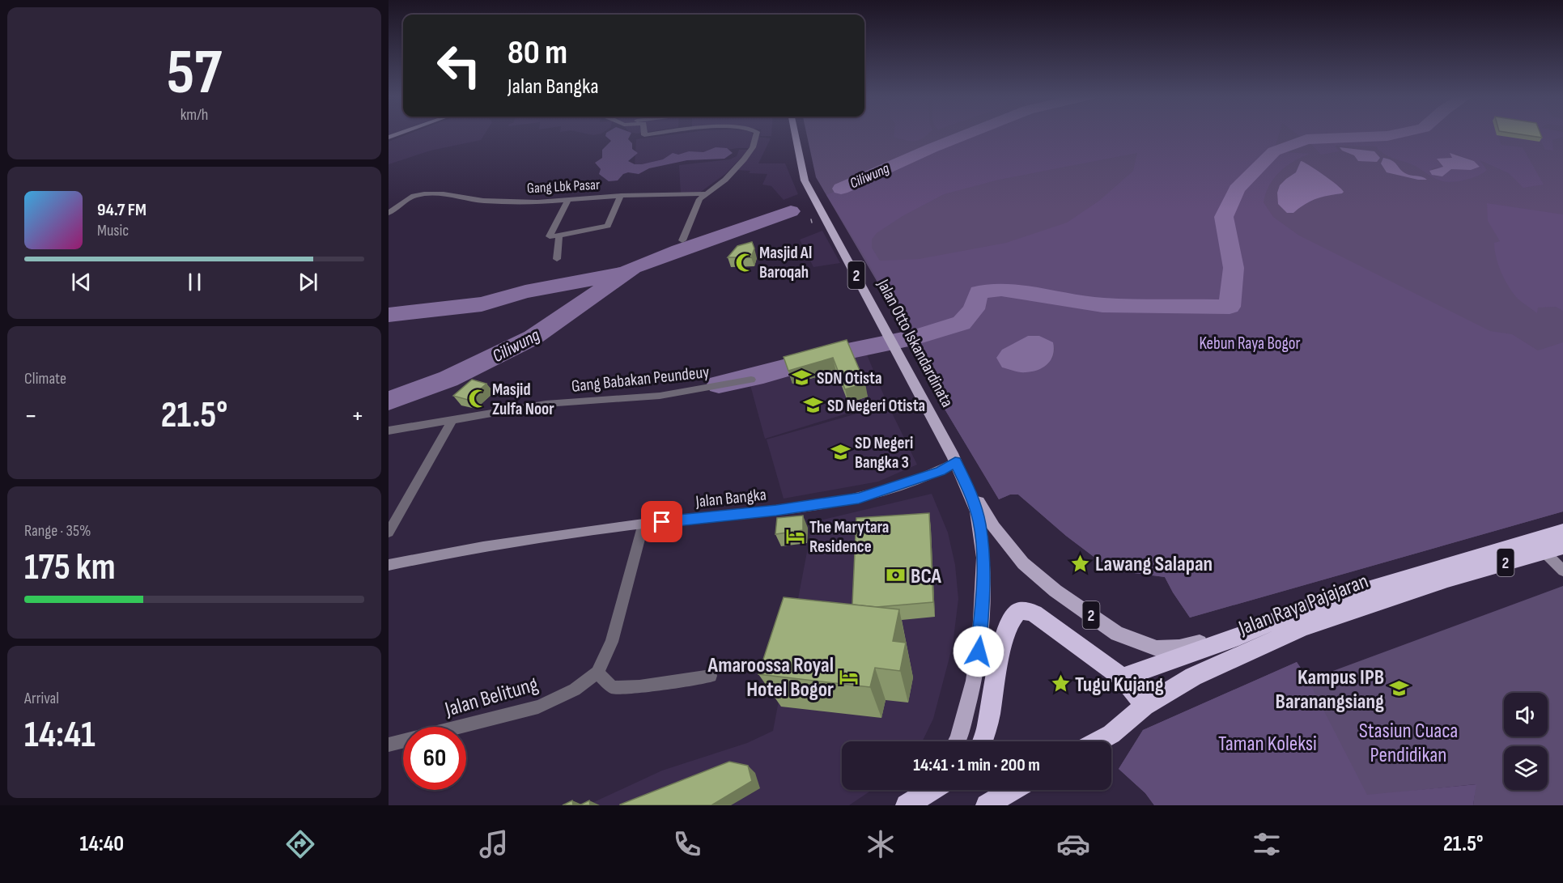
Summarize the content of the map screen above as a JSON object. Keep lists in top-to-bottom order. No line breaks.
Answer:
{"streets":{"highway":["2","Jalan Raya Pajajaran"],"main road":["Jalan Otto Iskandardinata"],"street":["Gang Lbk Pasar","Gang Babakan Peundeuy","Jalan Bangka","Jalan Belitung"]},"crossings":[["2","Jalan Otto Iskandardinata"],["Jalan Otto Iskandardinata","Jalan Bangka"]],"water":["Ciliwung"],"parks":["Kebun Raya Bogor","Stasiun Cuaca Pendidikan","Taman Koleksi"],"places":{"mosque":["Masjid Al Baroqah","Masjid Zulfa Noor"],"school or university":["SDN Otista","SD Negeri Otista","SD Negeri Bangka 3","Kampus IPB Baranangsiang"],"hotel":["The Marytara Residence","Amaroossa Royal Hotel Bogor"],"place":["Lawang Salapan","Tugu Kujang"],"bank":["BCA"]},"page":{"tile":[["57","km/h"],"Climate",["Range · 35%","175 km"],["Arrival","14:41"]],"turn":["80 m","Jalan Bangka"],"song":["94.7 FM","Music"],"heat":["−","21.5°","+"],"limit":"60","trip":"14:41 · 1 min · 200 m","tabs":["14:40","21.5°"]}}
